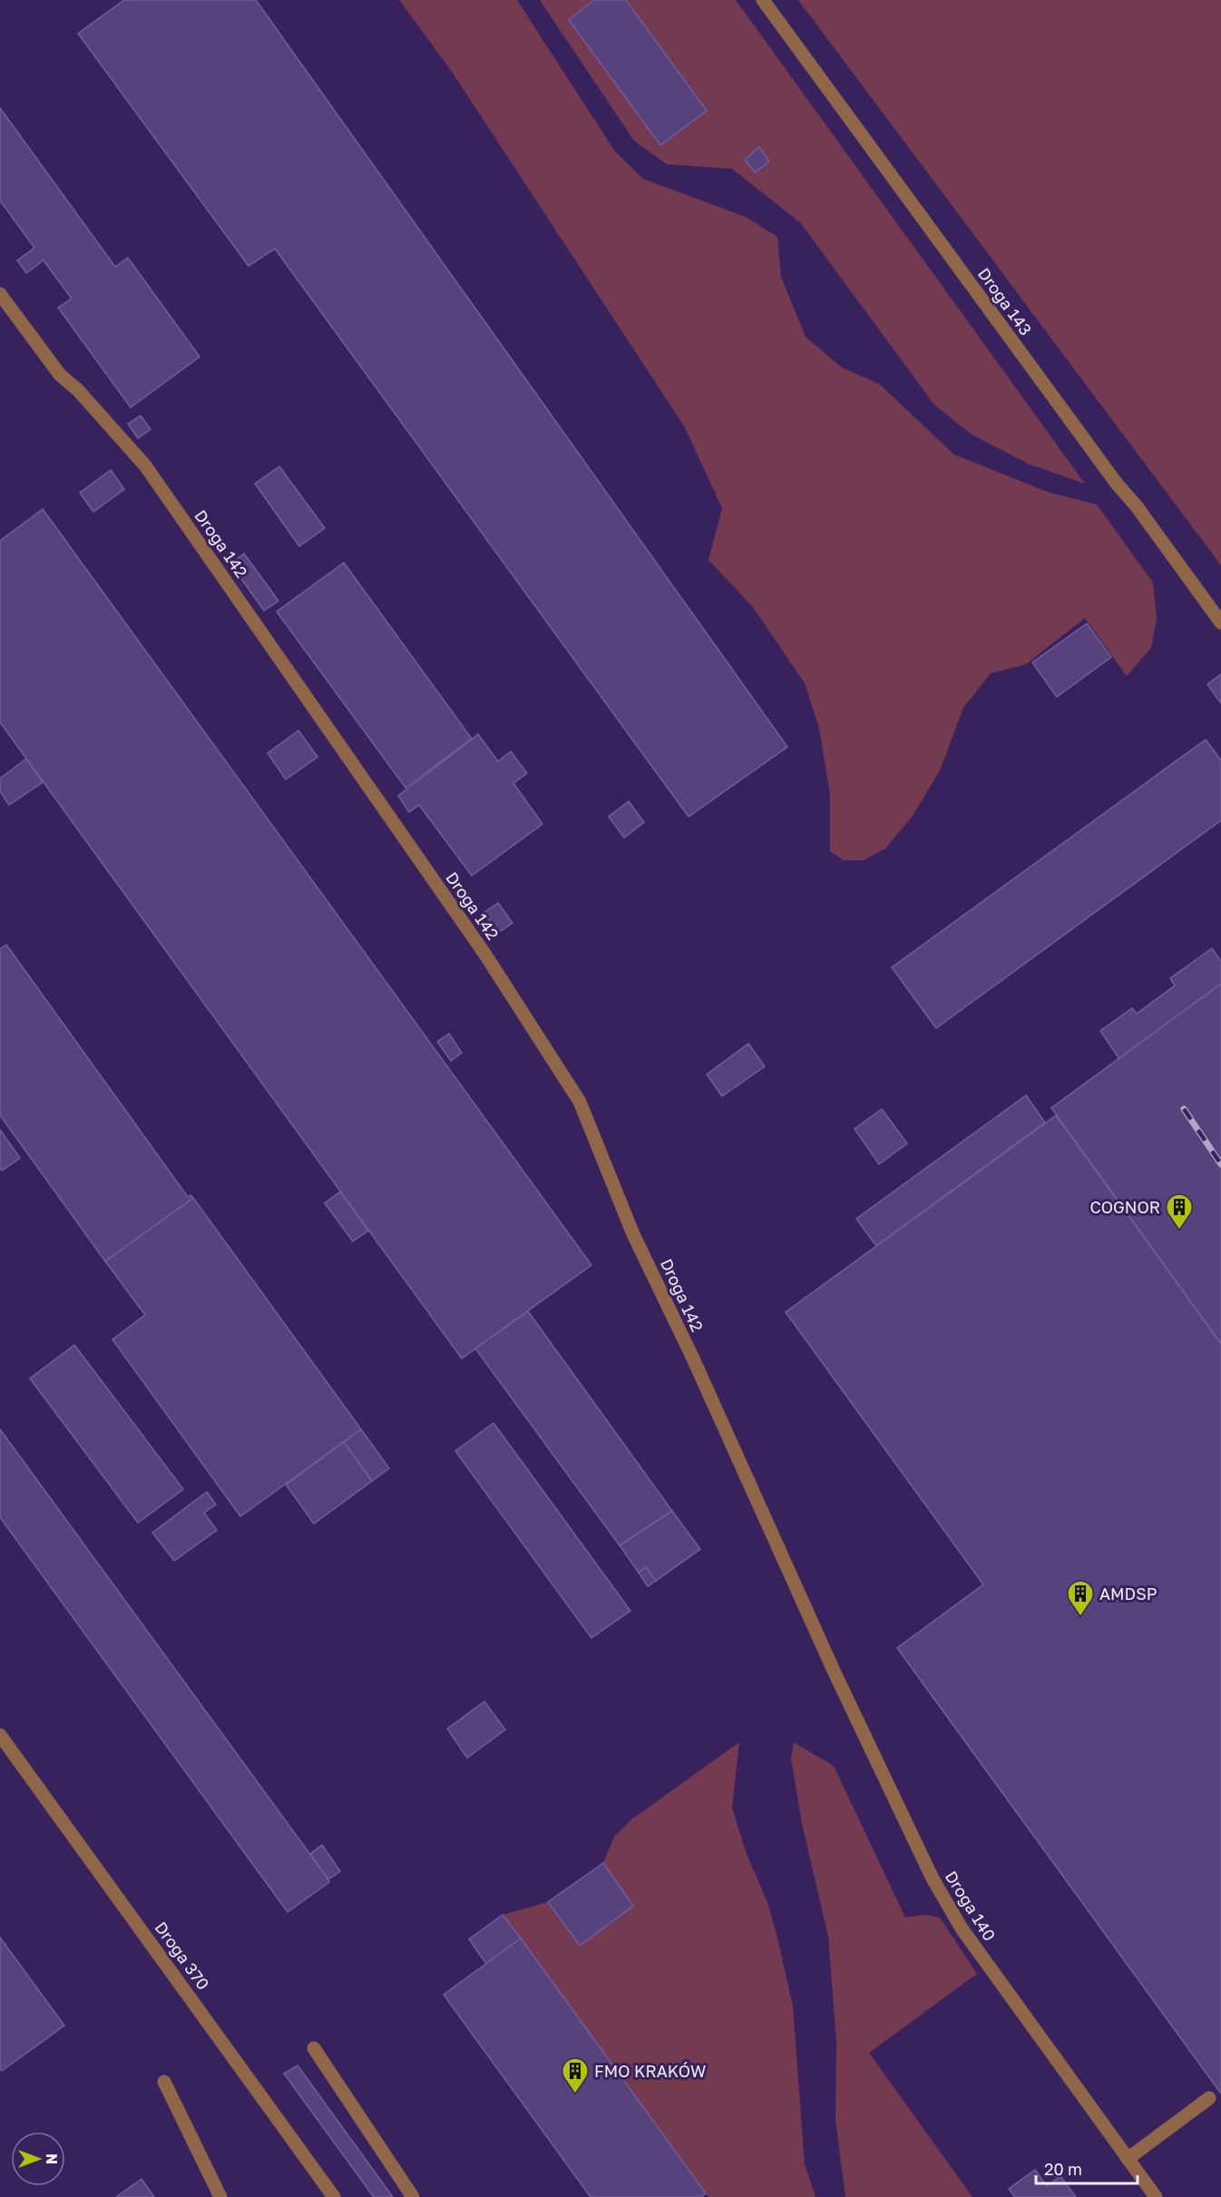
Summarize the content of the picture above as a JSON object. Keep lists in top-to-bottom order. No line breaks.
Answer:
{"streets":{"lane":["Droga 143","Droga 142","Droga 140","Droga 370"]},"crossings":[["Droga 142","Droga 140"]],"places":{"building":["COGNOR","AMDSP","FMO KRAKÓW"]},"scale_bar":"20 m","north":"right"}
